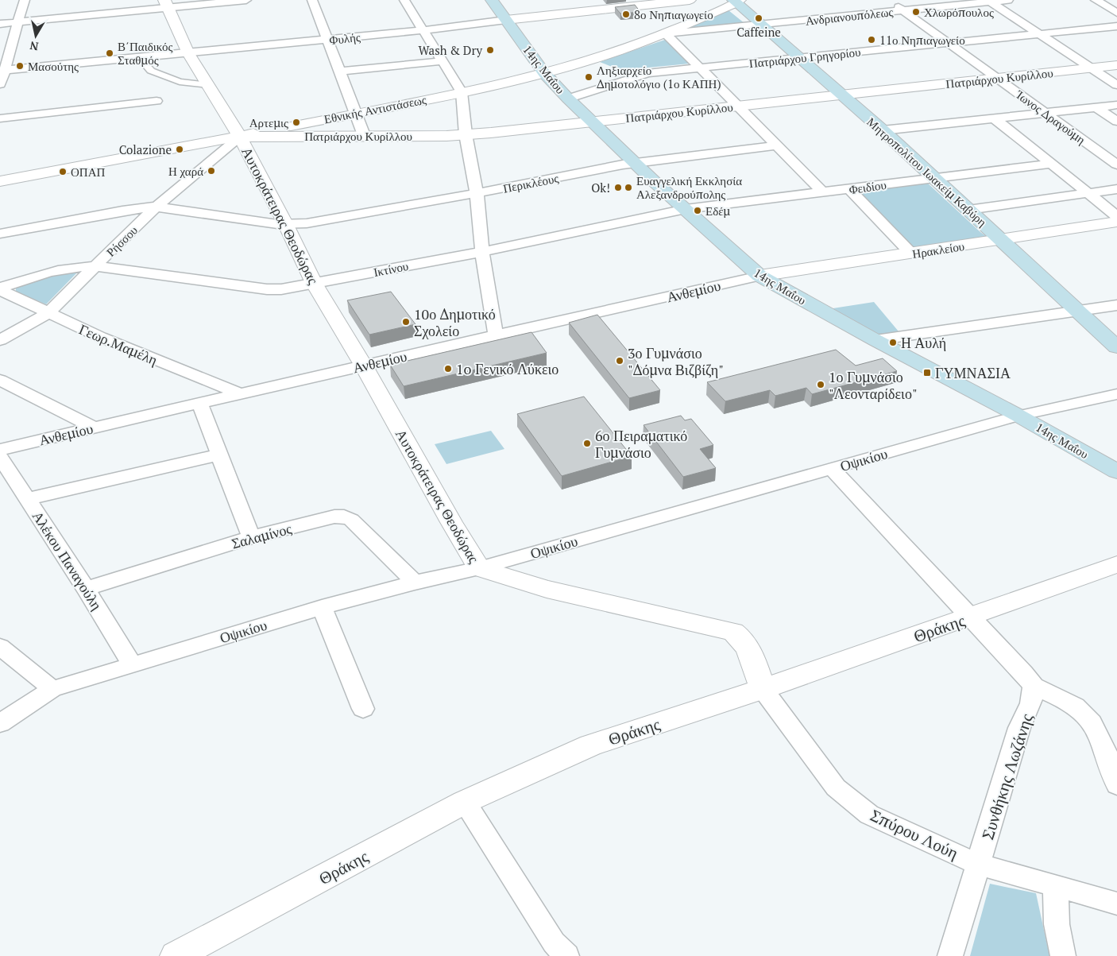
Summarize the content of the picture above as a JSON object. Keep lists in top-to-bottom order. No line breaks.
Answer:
{"streets":{"main road":["14ης Μαΐου","Μητροπολίτου Ιωακείμ Καβύρη"],"street":["Ανδριανουπόλεως","Φυλής","Πατριάρχου Γρηγορίου","Πατριάρχου Κυρίλλου","Εθνικής Αντιστάσεως","Ίωνος Δραγούμη","Περικλέους","Φειδίου","Αυτοκράτειρας Θεοδώρας","Ρήσσου","Ηρακλείου","Ικτίνου","Ανθεμίου","Γεωρ.Μαμέλη","Οψικίου","Σαλαμίνος","Αλέκου Παναγούλη","Θράκης","Συνθήκης Λωζάνης","Σπύρου Λούη"]},"crossings":[["Ανδριανουπόλεως","Εθνικής Αντιστάσεως"],["Ανδριανουπόλεως","Ίωνος Δραγούμη"],["Ανδριανουπόλεως","Μητροπολίτου Ιωακείμ Καβύρη"],["Φυλής","14ης Μαΐου"],["Φυλής","Αυτοκράτειρας Θεοδώρας"],["Πατριάρχου Γρηγορίου","14ης Μαΐου"],["Πατριάρχου Γρηγορίου","Ίωνος Δραγούμη"],["Πατριάρχου Γρηγορίου","Μητροπολίτου Ιωακείμ Καβύρη"],["14ης Μαΐου","Πατριάρχου Κυρίλλου"],["14ης Μαΐου","Εθνικής Αντιστάσεως"],["14ης Μαΐου","Περικλέους"],["14ης Μαΐου","Φειδίου"],["14ης Μαΐου","Ηρακλείου"],["14ης Μαΐου","Ικτίνου"],["14ης Μαΐου","Ανθεμίου"],["14ης Μαΐου","Οψικίου"],["Πατριάρχου Κυρίλλου","Εθνικής Αντιστάσεως"],["Πατριάρχου Κυρίλλου","Ίωνος Δραγούμη"],["Πατριάρχου Κυρίλλου","Μητροπολίτου Ιωακείμ Καβύρη"],["Πατριάρχου Κυρίλλου","Αυτοκράτειρας Θεοδώρας"],["Πατριάρχου Κυρίλλου","Ρήσσου"],["Εθνικής Αντιστάσεως","Μητροπολίτου Ιωακείμ Καβύρη"],["Εθνικής Αντιστάσεως","Αυτοκράτειρας Θεοδώρας"],["Εθνικής Αντιστάσεως","Ρήσσου"],["Μητροπολίτου Ιωακείμ Καβύρη","Φειδίου"],["Μητροπολίτου Ιωακείμ Καβύρη","Ηρακλείου"],["Περικλέους","Αυτοκράτειρας Θεοδώρας"],["Περικλέους","Ρήσσου"],["Φειδίου","Ικτίνου"],["Αυτοκράτειρας Θεοδώρας","Ρήσσου"],["Αυτοκράτειρας Θεοδώρας","Ικτίνου"],["Αυτοκράτειρας Θεοδώρας","Ανθεμίου"],["Αυτοκράτειρας Θεοδώρας","Οψικίου"],["Αυτοκράτειρας Θεοδώρας","Θράκης"],["Αυτοκράτειρας Θεοδώρας","Σπύρου Λούη"],["Ρήσσου","Ικτίνου"],["Ρήσσου","Γεωρ.Μαμέλη"],["Ηρακλείου","Ανθεμίου"],["Ικτίνου","Γεωρ.Μαμέλη"],["Ανθεμίου","Γεωρ.Μαμέλη"],["Οψικίου","Σαλαμίνος"],["Οψικίου","Αλέκου Παναγούλη"],["Σαλαμίνος","Αλέκου Παναγούλη"],["Θράκης","Σπύρου Λούη"],["Συνθήκης Λωζάνης","Σπύρου Λούη"]],"places":{"other":["Χλωρόπουλος","8ο Νηπιαγωγείο","Caffeine","11ο Νηπιαγωγείο","Wash & Dry","Β΄Παιδικός Σταθμός","Μασούτης","Ληξιαρχείο Δημοτολόγιο (1ο ΚΑΠΗ)","Αρτεμις","Colazione","Η χαρά","ΟΠΑΠ","Ok!","Ευαγγελική Εκκλησία Αλεξανδρούπολης","Εδέμ","10ο Δημοτικό Σχολείο","Η Αυλή","3ο Γυμνάσιο \"Δόμνα Βιζβίζη\"","1o Γενικό Λύκειο","1ο Γυμνάσιο \"Λεονταρίδειο\"","6ο Πειραματικό Γυμνάσιο"],"transit":["ΓΥΜΝΑΣΙΑ"]},"north":"bottom"}
